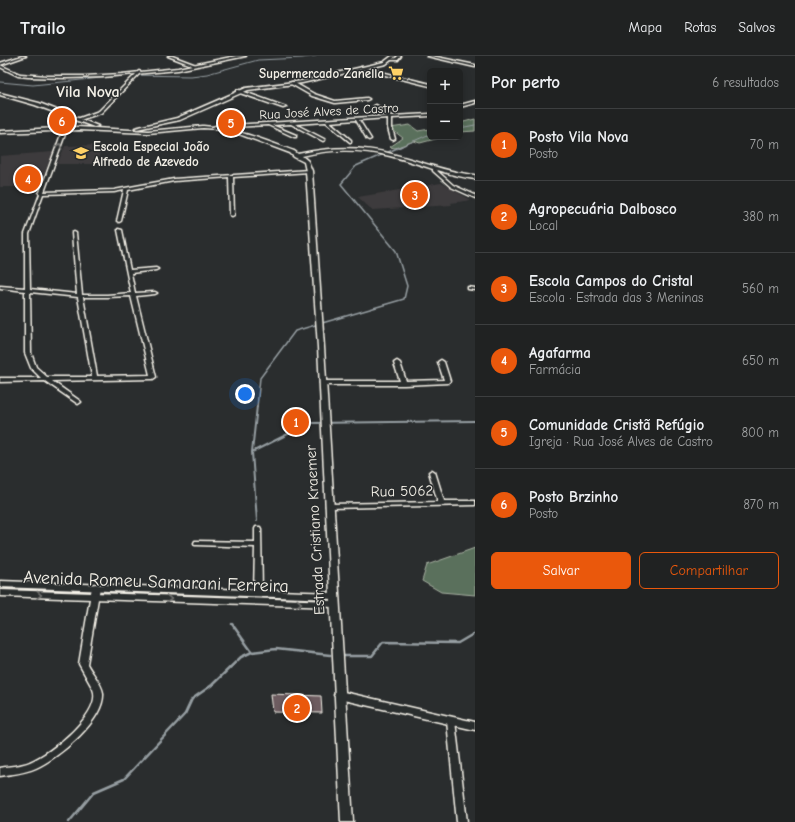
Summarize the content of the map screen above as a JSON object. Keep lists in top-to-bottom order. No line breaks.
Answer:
{"streets":{"main road":["Estrada Cristiano Kraemer"],"street":["Rua José Alves de Castro","Rua 5062","Avenida Romeu Samarani Ferreira"]},"crossings":[["Rua 5062","Estrada Cristiano Kraemer"],["Estrada Cristiano Kraemer","Avenida Romeu Samarani Ferreira"]],"districts":["Vila Nova"],"places":{"supermarket":["Supermercado Zanella"],"school or university":["Escola Especial João Alfredo de Azevedo"]},"page":{"header":"Trailo","nav":["Mapa","Rotas","Salvos"],"heading":["Por perto","6 resultados"],"map_buttons":["+","−"],"pins":["6","5","4","3","1","2"],"list":[{"mark":"1","name":"Posto Vila Nova","note":"Posto","value":"70 m"},{"mark":"2","name":"Agropecuária Dalbosco","note":"Local","value":"380 m"},{"mark":"3","name":"Escola Campos do Cristal","note":"Escola · Estrada das 3 Meninas","value":"560 m"},{"mark":"4","name":"Agafarma","note":"Farmácia","value":"650 m"},{"mark":"5","name":"Comunidade Cristã Refúgio","note":"Igreja · Rua José Alves de Castro","value":"800 m"},{"mark":"6","name":"Posto Brzinho","note":"Posto","value":"870 m"}],"buttons":["Salvar","Compartilhar"]}}
